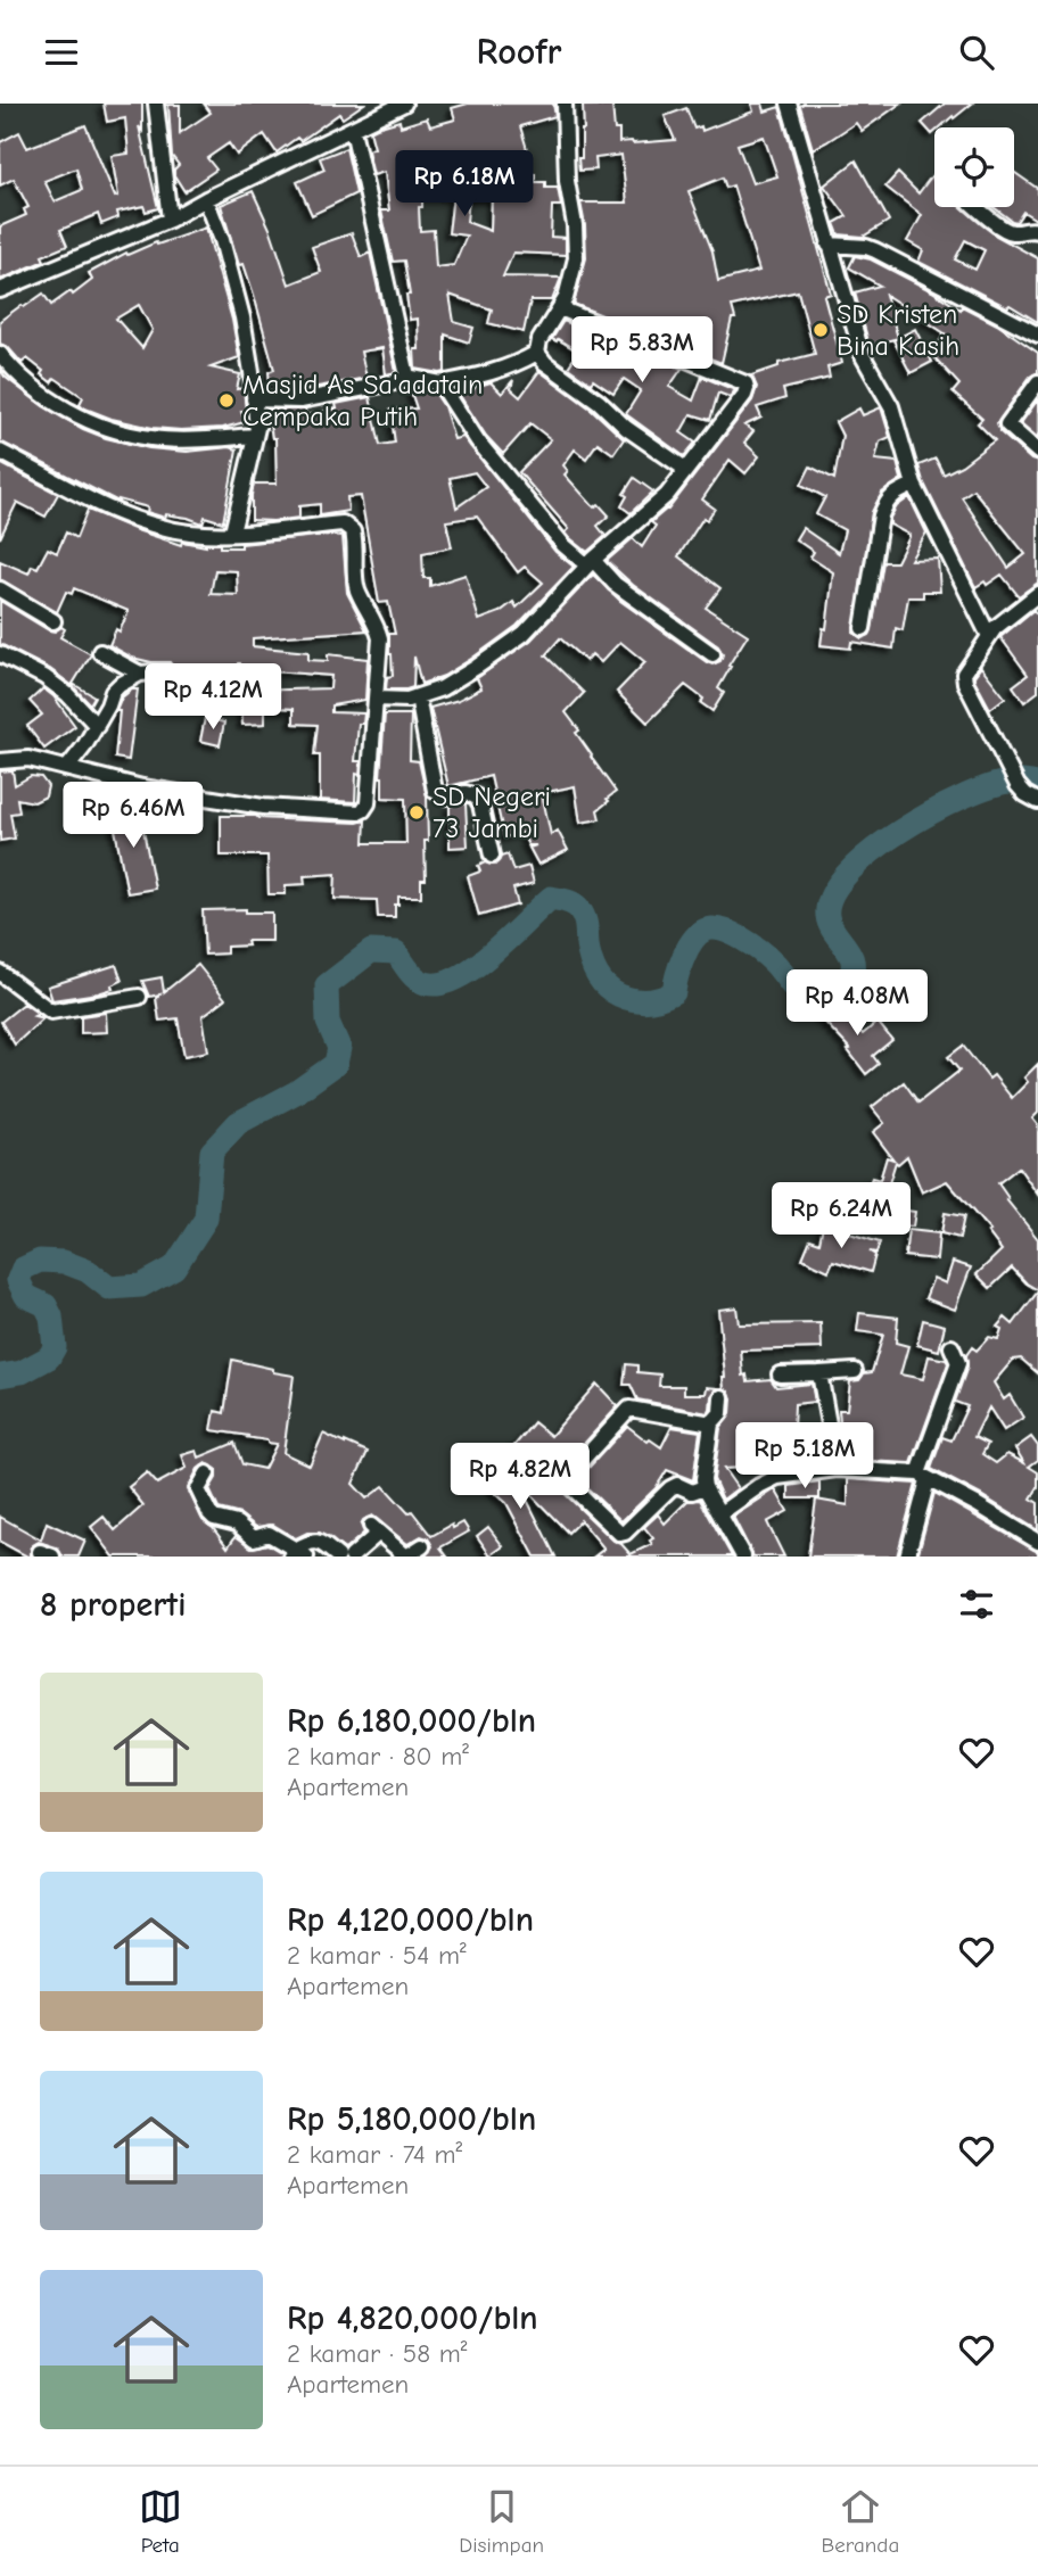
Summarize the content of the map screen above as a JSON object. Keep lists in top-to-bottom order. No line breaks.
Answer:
{"places":["SD Kristen Bina Kasih","Masjid As Sa'adatain Cempaka Putih","SD Negeri 73 Jambi"],"page":{"header":"Roofr","price":["Rp 6.18M","Rp 5.83M","Rp 4.12M","Rp 6.46M","Rp 4.08M","Rp 6.24M","Rp 5.18M","Rp 4.82M"],"heading":"8 properti","list":[{"name":"Rp 6,180,000/bln","note":"2 kamar · 80 m² · Apartemen"},{"name":"Rp 4,120,000/bln","note":"2 kamar · 54 m² · Apartemen"},{"name":"Rp 5,180,000/bln","note":"2 kamar · 74 m² · Apartemen"},{"name":"Rp 4,820,000/bln","note":"2 kamar · 58 m² · Apartemen"}],"tabs":["Peta","Disimpan","Beranda"]}}
